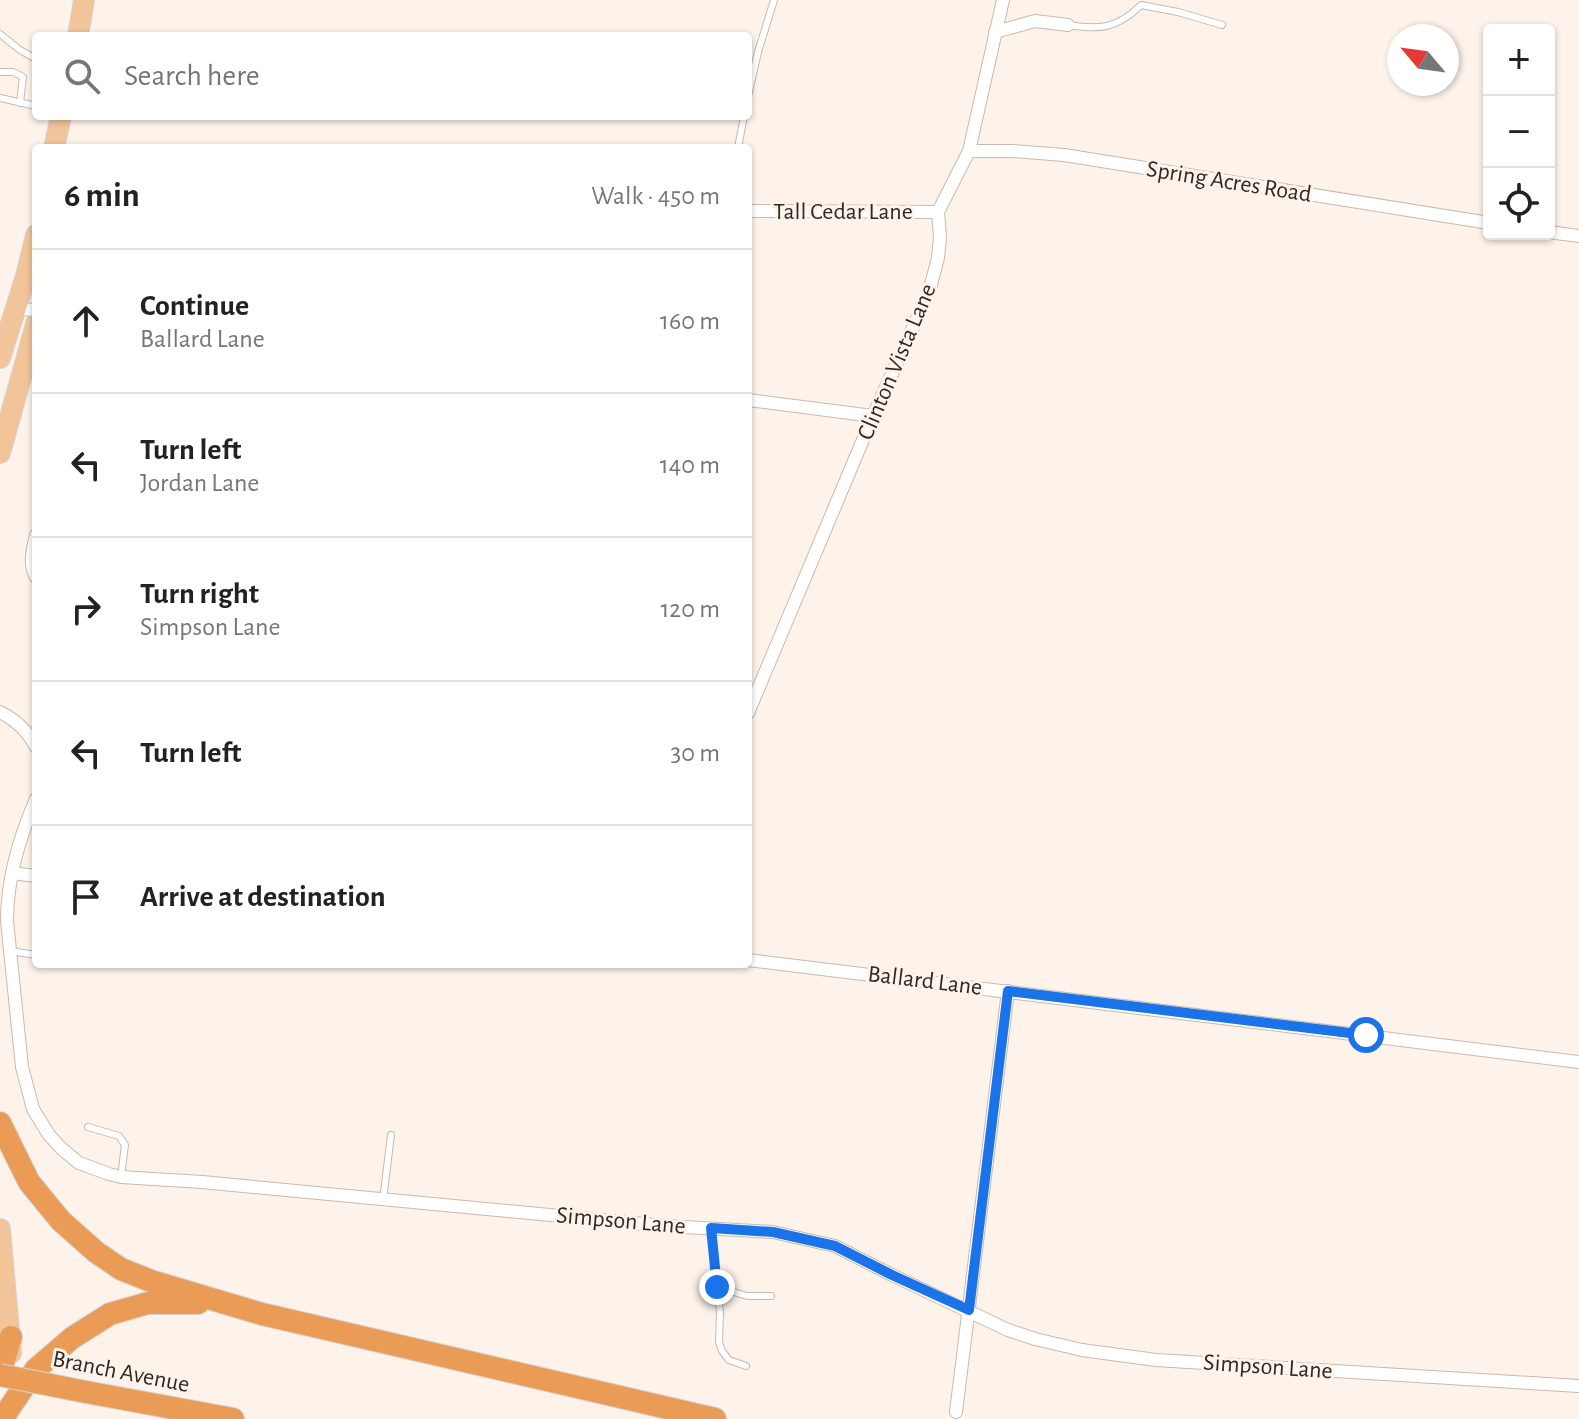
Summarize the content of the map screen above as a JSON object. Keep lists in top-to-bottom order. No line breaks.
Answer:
{"streets":{"highway":["Branch Avenue"],"street":["Spring Acres Road","Tall Cedar Lane","Clinton Vista Lane","Ballard Lane","Simpson Lane"]},"crossings":[["Spring Acres Road","Clinton Vista Lane"],["Tall Cedar Lane","Clinton Vista Lane"]],"north":"top left","page":{"map_buttons":["+","−"],"search":"Search here","heading":["6 min","Walk · 450 m"],"list":[["Continue","Ballard Lane","160 m"],["Turn left","Jordan Lane","140 m"],["Turn right","Simpson Lane","120 m"],["Turn left","30 m"],"Arrive at destination"]}}
